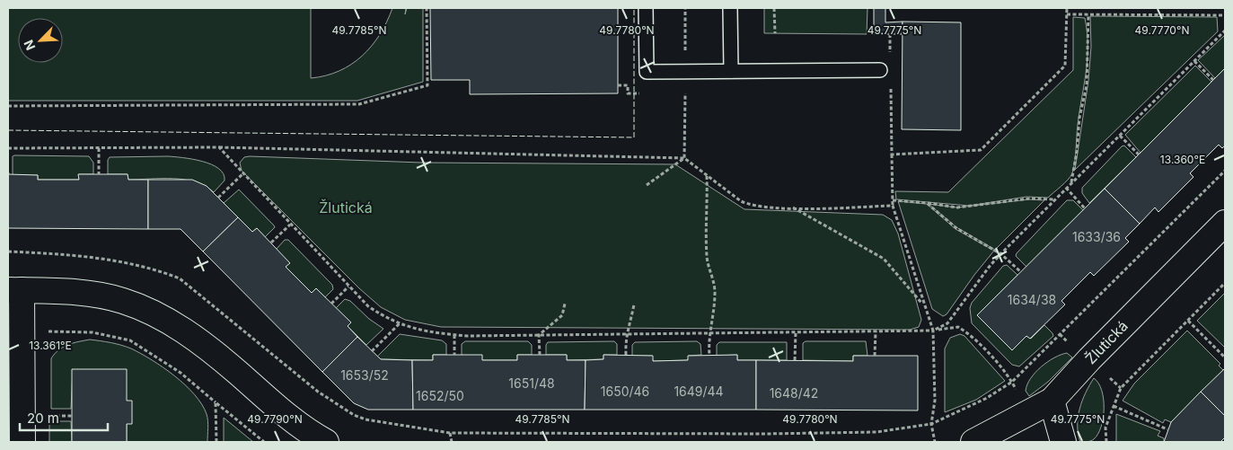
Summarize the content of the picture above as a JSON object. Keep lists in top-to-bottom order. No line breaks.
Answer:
{"streets":{"street":["Žlutická"]},"parks":["Žlutická"],"house_numbers":["1633/36","1634/38","1653/52","1651/48","1650/46","1649/44","1648/42","1652/50"],"scale_bar":"20 m","north":"bottom left","coordinates":["49.7785°N","49.7780°N","49.7775°N","49.7770°N","13.360°E","13.361°E","49.7790°N"]}
